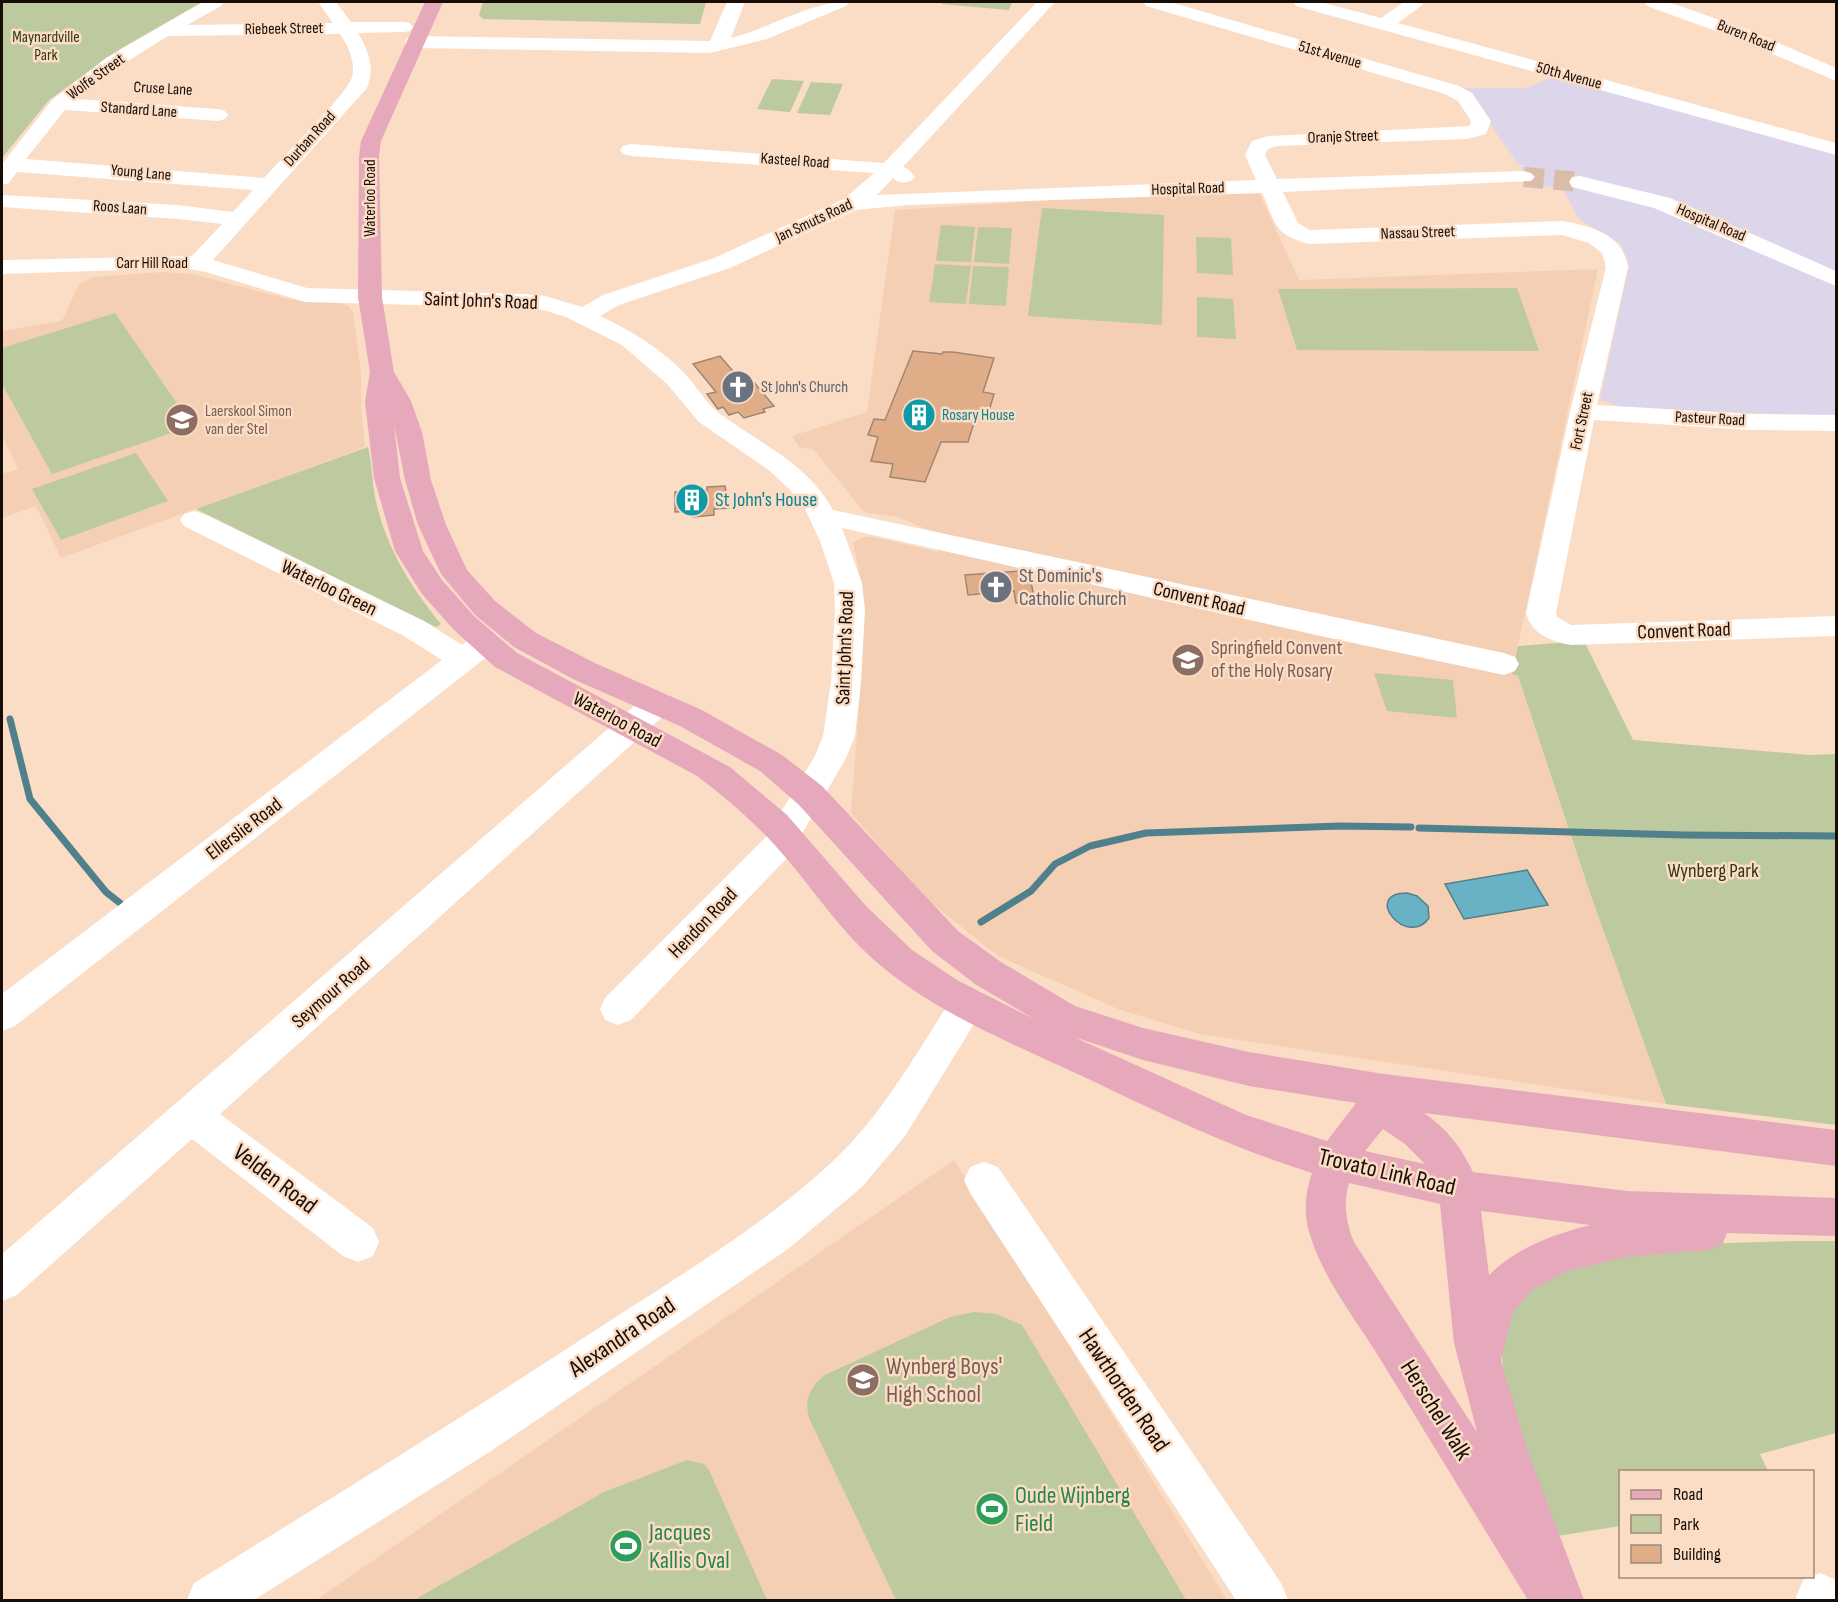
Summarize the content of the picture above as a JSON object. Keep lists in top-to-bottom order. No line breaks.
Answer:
{"streets":{"main road":["Waterloo Road","Trovato Link Road","Herschel Walk"],"street":["Riebeek Street","Buren Road","51st Avenue","50th Avenue","Wolfe Street","Cruse Lane","Standard Lane","Oranje Street","Durban Road","Kasteel Road","Young Lane","Hospital Road","Roos Laan","Jan Smuts Road","Nassau Street","Carr Hill Road","Saint John's Road","Pasteur Road","Fort Street","Waterloo Green","Convent Road","Ellerslie Road","Hendon Road","Seymour Road","Velden Road","Alexandra Road","Hawthorden Road"]},"crossings":[["Riebeek Street","Wolfe Street"],["Riebeek Street","Durban Road"],["Riebeek Street","Waterloo Road"],["51st Avenue","Oranje Street"],["Wolfe Street","Cruse Lane"],["Wolfe Street","Standard Lane"],["Wolfe Street","Young Lane"],["Oranje Street","Hospital Road"],["Oranje Street","Nassau Street"],["Durban Road","Young Lane"],["Durban Road","Roos Laan"],["Durban Road","Carr Hill Road"],["Kasteel Road","Hospital Road"],["Kasteel Road","Jan Smuts Road"],["Hospital Road","Jan Smuts Road"],["Hospital Road","Nassau Street"],["Waterloo Road","Carr Hill Road"],["Waterloo Road","Saint John's Road"],["Waterloo Road","Waterloo Green"],["Waterloo Road","Ellerslie Road"],["Waterloo Road","Hendon Road"],["Waterloo Road","Seymour Road"],["Waterloo Road","Trovato Link Road"],["Waterloo Road","Alexandra Road"],["Jan Smuts Road","Saint John's Road"],["Nassau Street","Fort Street"],["Carr Hill Road","Saint John's Road"],["Saint John's Road","Convent Road"],["Saint John's Road","Hendon Road"],["Pasteur Road","Fort Street"],["Fort Street","Convent Road"],["Waterloo Green","Ellerslie Road"],["Seymour Road","Velden Road"],["Trovato Link Road","Alexandra Road"],["Trovato Link Road","Herschel Walk"]],"parks":["Maynardville Park","Wynberg Park"],"places":{"church":["St John's Church","St Dominic's Catholic Church"],"building":["Rosary House","St John's House"],"school or university":["Laerskool Simon van der Stel","Springfield Convent of the Holy Rosary","Wynberg Boys' High School"],"sports":["Oude Wijnberg Field","Jacques Kallis Oval"]},"legend":["Road","Park","Building"]}
